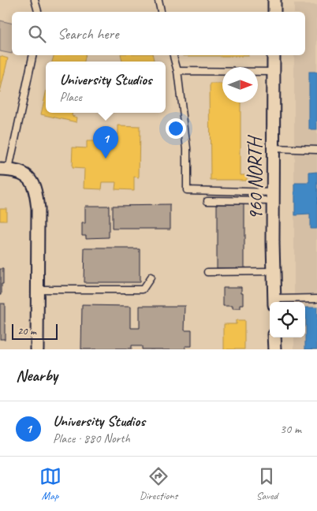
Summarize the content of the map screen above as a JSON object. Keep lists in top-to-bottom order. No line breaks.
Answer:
{"streets":{"street":["960 NORTH"]},"scale_bar":"20 m","north":"right","page":{"search":"Search here","popup":["University Studios","Place"],"pins":"1","scale":"20 m","heading":"Nearby","list":[{"mark":"1","name":"University Studios","note":"Place · 880 North","value":"30 m"}],"nav":["Map","Directions","Saved"]}}
